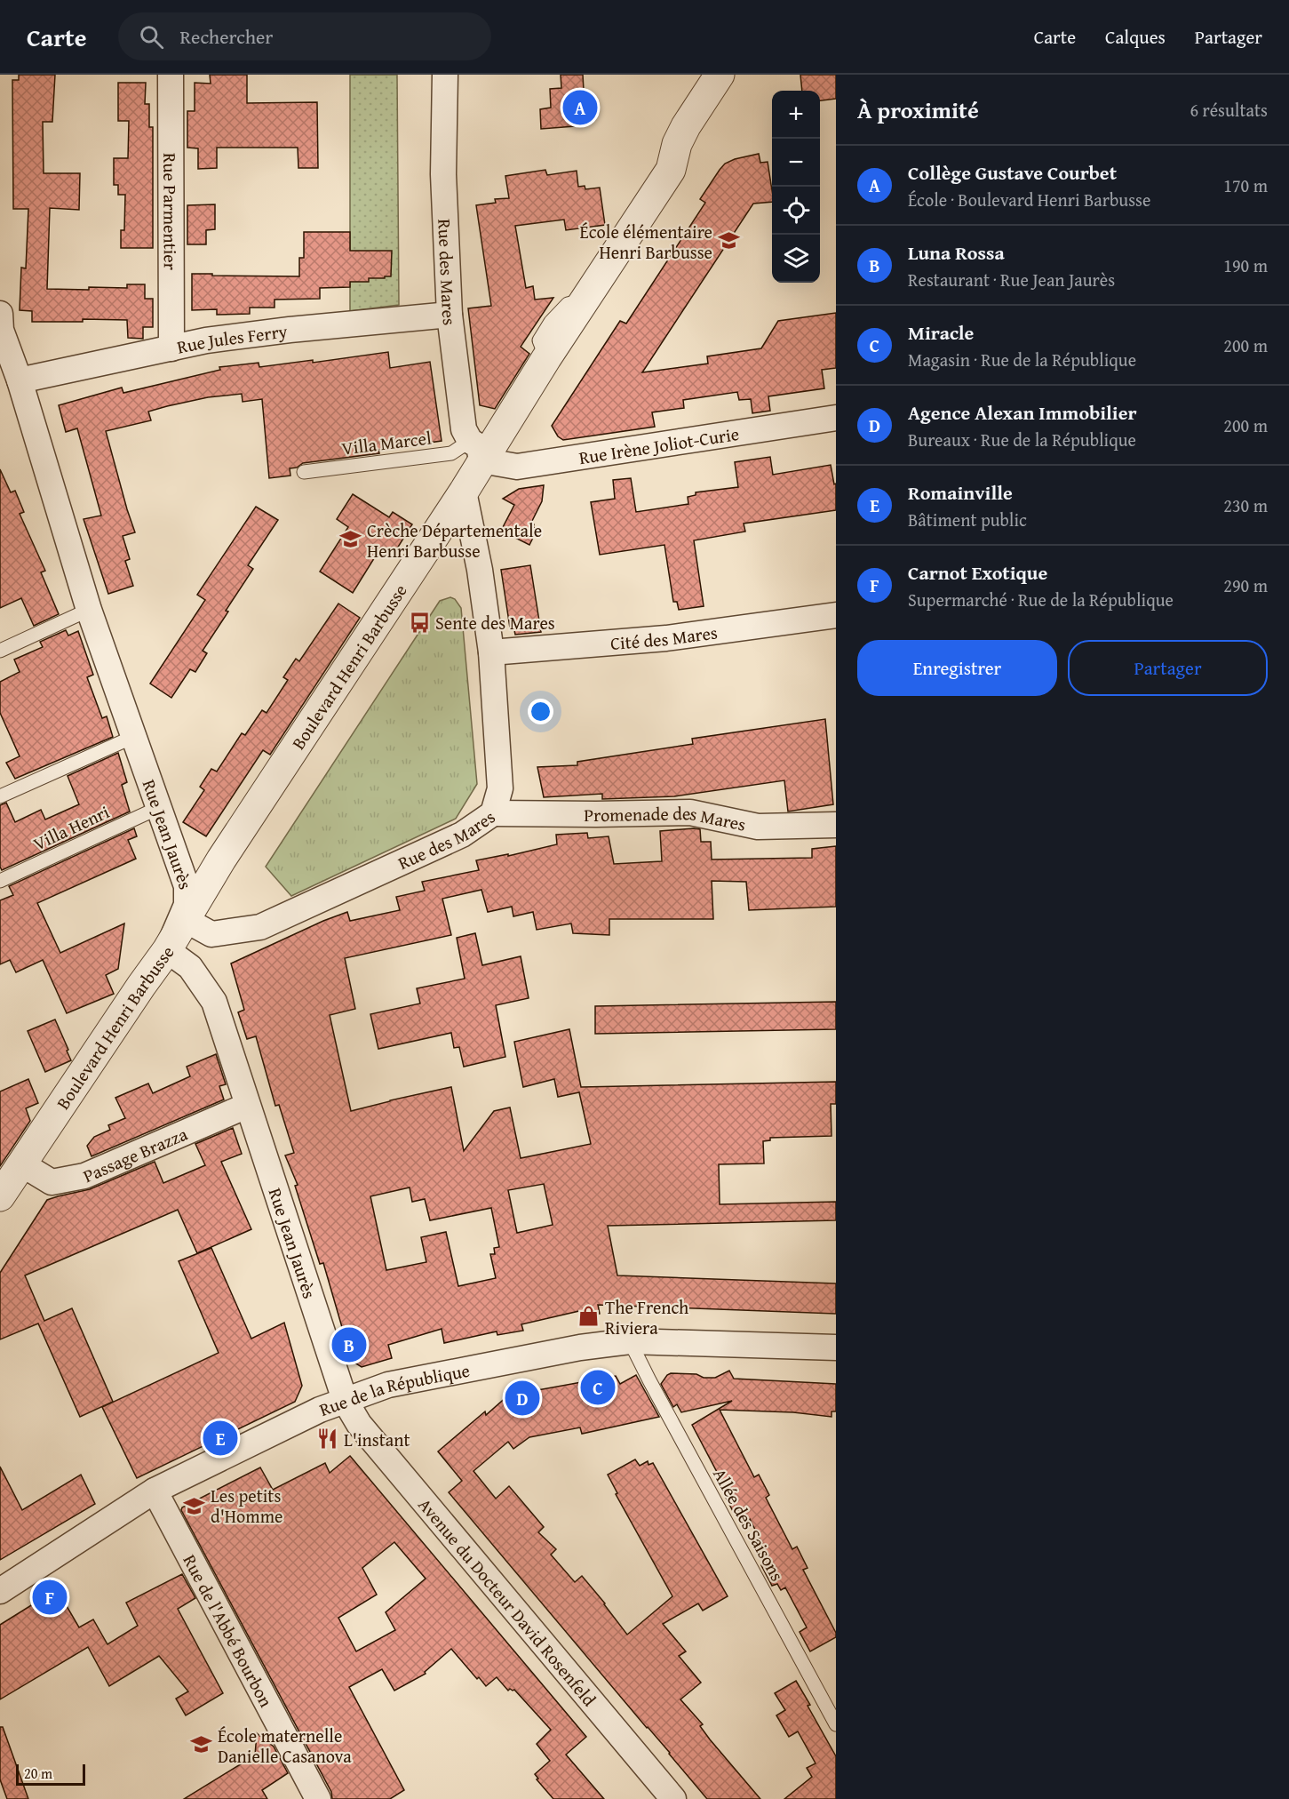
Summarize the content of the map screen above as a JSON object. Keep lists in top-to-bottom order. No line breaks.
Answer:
{"streets":{"street":["Rue Parmentier","Rue des Mares","Rue Jules Ferry","Rue Irène Joliot-Curie","Cité des Mares","Boulevard Henri Barbusse","Promenade des Mares","Rue Jean Jaurès","Passage Brazza","Rue de la République","Avenue du Docteur David Rosenfeld","Rue de l'Abbé Bourbon"],"lane":["Villa Marcel","Villa Henri","Allée des Saisons"]},"crossings":[["Rue Parmentier","Rue Jules Ferry"],["Rue des Mares","Rue Jules Ferry"],["Rue des Mares","Villa Marcel"],["Rue des Mares","Rue Irène Joliot-Curie"],["Rue des Mares","Cité des Mares"],["Rue des Mares","Boulevard Henri Barbusse"],["Rue des Mares","Promenade des Mares"],["Rue Jules Ferry","Rue Jean Jaurès"],["Villa Marcel","Rue Irène Joliot-Curie"],["Villa Marcel","Boulevard Henri Barbusse"],["Rue Irène Joliot-Curie","Boulevard Henri Barbusse"],["Boulevard Henri Barbusse","Rue Jean Jaurès"],["Boulevard Henri Barbusse","Passage Brazza"],["Villa Henri","Rue Jean Jaurès"],["Rue Jean Jaurès","Passage Brazza"],["Rue Jean Jaurès","Rue de la République"],["Rue Jean Jaurès","Avenue du Docteur David Rosenfeld"],["Rue de la République","Allée des Saisons"],["Rue de la République","Avenue du Docteur David Rosenfeld"],["Rue de la République","Rue de l'Abbé Bourbon"]],"places":{"school or university":["École élémentaire Henri Barbusse","Crèche Départementale Henri Barbusse","Les petits d'Homme","École maternelle Danielle Casanova"],"bus stop":["Sente des Mares"],"shop":["The French Riviera"],"restaurant":["L'instant"]},"scale_bar":"20 m","page":{"header":"Carte","search":"Rechercher","nav":["Carte","Calques","Partager"],"heading":["À proximité","6 résultats"],"pins":["A","B","C","D","E","F"],"map_buttons":["+","−"],"list":[{"mark":"A","name":"Collège Gustave Courbet","note":"École · Boulevard Henri Barbusse","value":"170 m"},{"mark":"B","name":"Luna Rossa","note":"Restaurant · Rue Jean Jaurès","value":"190 m"},{"mark":"C","name":"Miracle","note":"Magasin · Rue de la République","value":"200 m"},{"mark":"D","name":"Agence Alexan Immobilier","note":"Bureaux · Rue de la République","value":"200 m"},{"mark":"E","name":"Romainville","note":"Bâtiment public","value":"230 m"},{"mark":"F","name":"Carnot Exotique","note":"Supermarché · Rue de la République","value":"290 m"}],"buttons":["Enregistrer","Partager"],"scale":"20 m"}}
